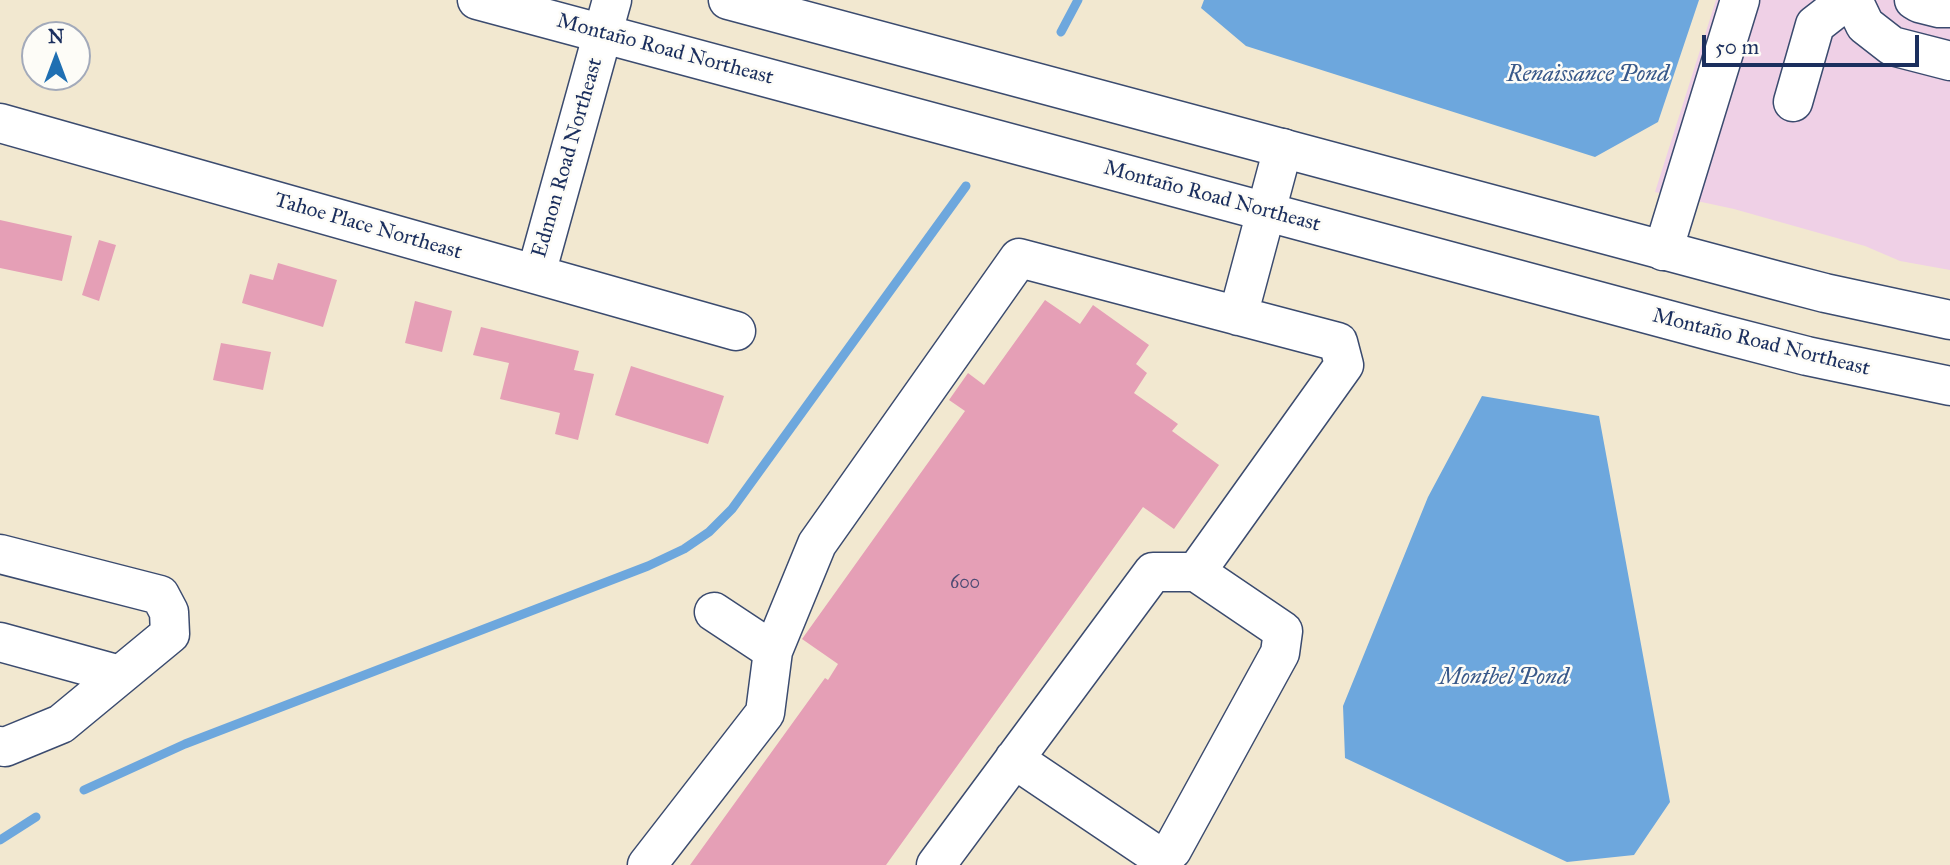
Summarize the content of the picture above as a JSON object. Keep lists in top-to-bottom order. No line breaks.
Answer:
{"streets":{"main road":["Montaño Road Northeast","Edmon Road Northeast","Tahoe Place Northeast"]},"crossings":[["Montaño Road Northeast","Edmon Road Northeast"],["Edmon Road Northeast","Tahoe Place Northeast"]],"water":["Renaissance Pond","Montbel Pond"],"house_numbers":["600"],"scale_bar":"50 m","north":"top"}
